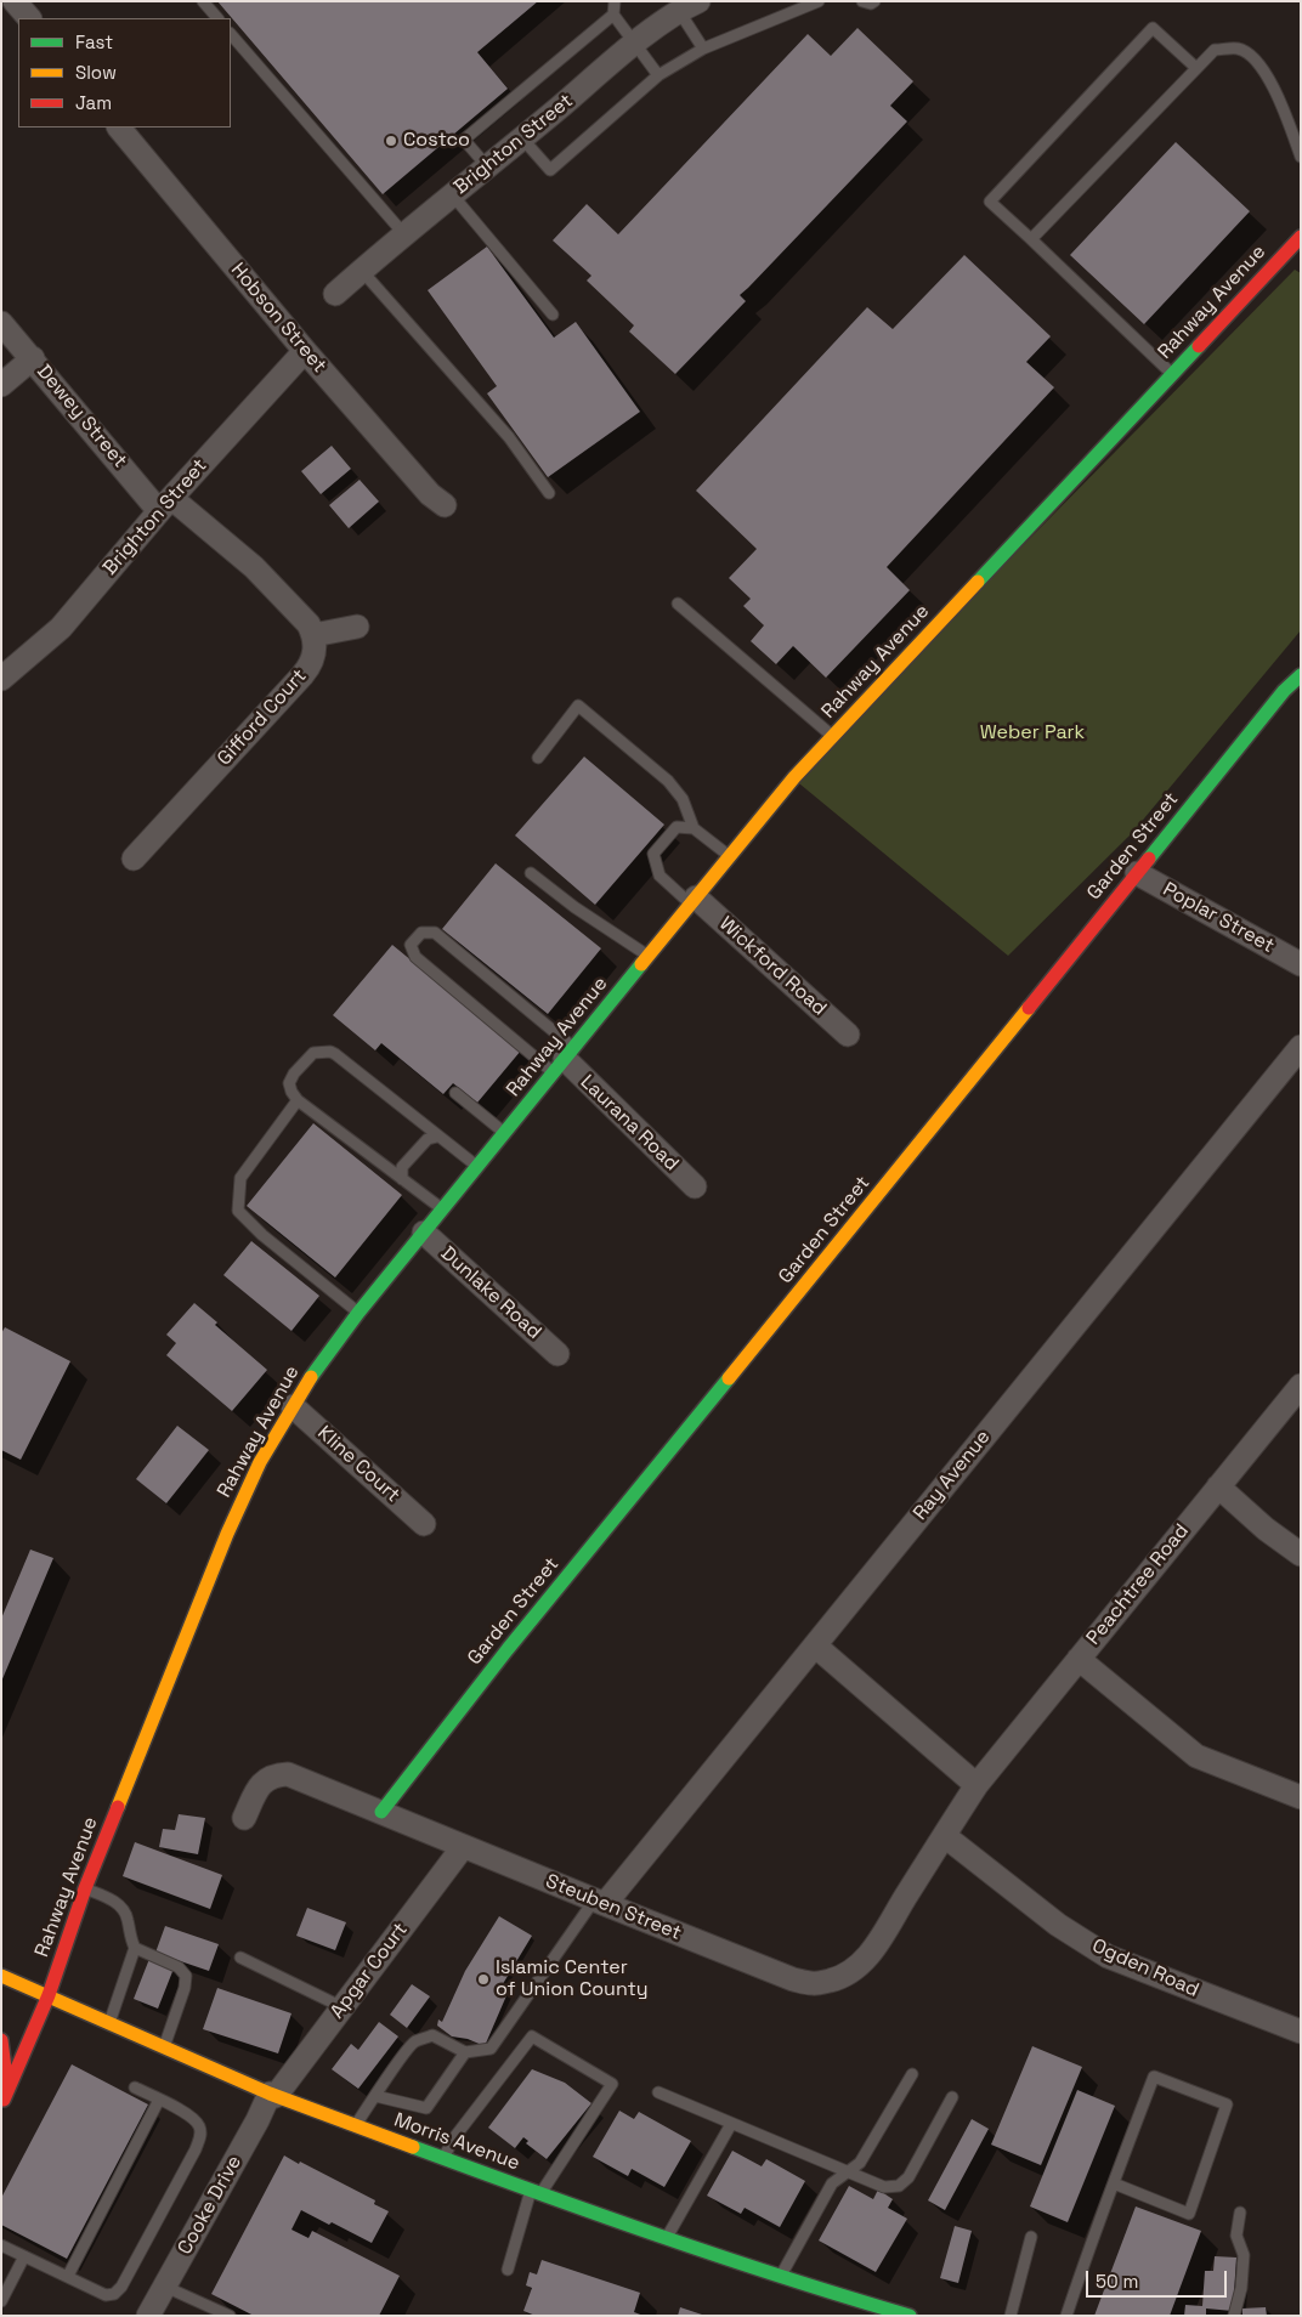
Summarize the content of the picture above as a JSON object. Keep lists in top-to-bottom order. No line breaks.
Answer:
{"streets":{"street":["Brighton Street","Rahway Avenue","Hobson Street","Dewey Street","Gifford Court","Garden Street","Poplar Street","Wickford Road","Laurana Road","Dunlake Road","Kline Court","Ray Avenue","Peachtree Road","Steuben Street","Ogden Road","Apgar Court","Morris Avenue","Cooke Drive"]},"crossings":[["Brighton Street","Hobson Street"],["Brighton Street","Dewey Street"],["Rahway Avenue","Wickford Road"],["Rahway Avenue","Laurana Road"],["Rahway Avenue","Dunlake Road"],["Rahway Avenue","Kline Court"],["Rahway Avenue","Morris Avenue"],["Garden Street","Poplar Street"],["Garden Street","Steuben Street"],["Ray Avenue","Steuben Street"],["Peachtree Road","Steuben Street"],["Peachtree Road","Ogden Road"],["Steuben Street","Ogden Road"],["Steuben Street","Apgar Court"],["Apgar Court","Morris Avenue"],["Apgar Court","Cooke Drive"],["Morris Avenue","Cooke Drive"]],"parks":["Weber Park"],"places":["Costco","Islamic Center of Union County"],"legend":["Fast","Slow","Jam"],"scale_bar":"50 m"}
